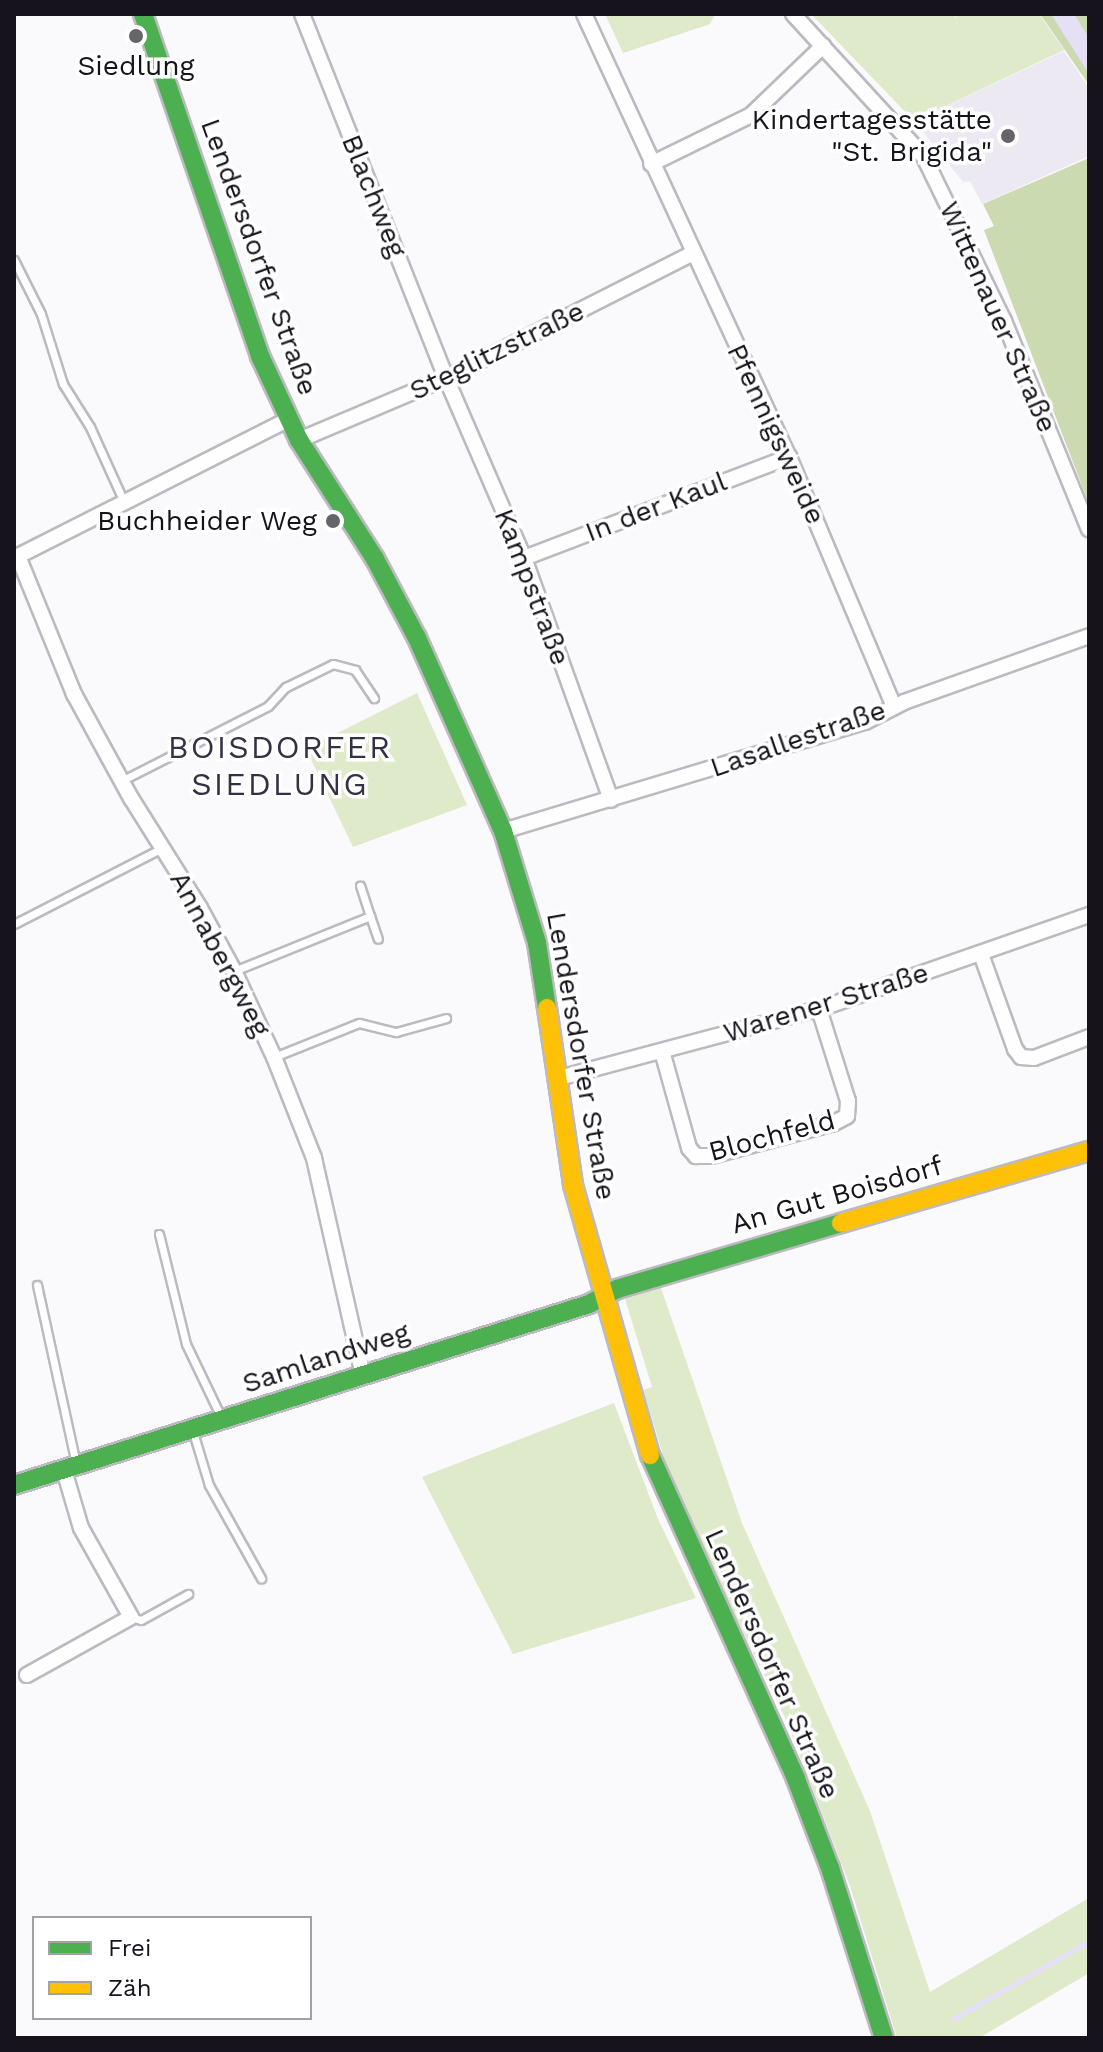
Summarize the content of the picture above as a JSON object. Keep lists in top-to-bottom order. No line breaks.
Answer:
{"streets":{"street":["Blachweg","Lendersdorfer Straße","Wittenauer Straße","Steglitzstraße","Pfennigsweide","In der Kaul","Kampstraße","Lasallestraße","Annabergweg","Warener Straße","Blochfeld","An Gut Boisdorf","Samlandweg"]},"crossings":[["Blachweg","Steglitzstraße"],["Blachweg","Kampstraße"],["Lendersdorfer Straße","Steglitzstraße"],["Lendersdorfer Straße","Lasallestraße"],["Lendersdorfer Straße","Warener Straße"],["Lendersdorfer Straße","An Gut Boisdorf"],["Lendersdorfer Straße","Samlandweg"],["Steglitzstraße","Pfennigsweide"],["Steglitzstraße","Kampstraße"],["Pfennigsweide","In der Kaul"],["Pfennigsweide","Lasallestraße"],["In der Kaul","Kampstraße"],["Kampstraße","Lasallestraße"],["Annabergweg","Samlandweg"],["Warener Straße","Blochfeld"],["An Gut Boisdorf","Samlandweg"]],"districts":["BOISDORFER SIEDLUNG"],"places":["Siedlung","Kindertagesstätte \"St. Brigida\"","Buchheider Weg"],"legend":["Frei","Zäh"]}
